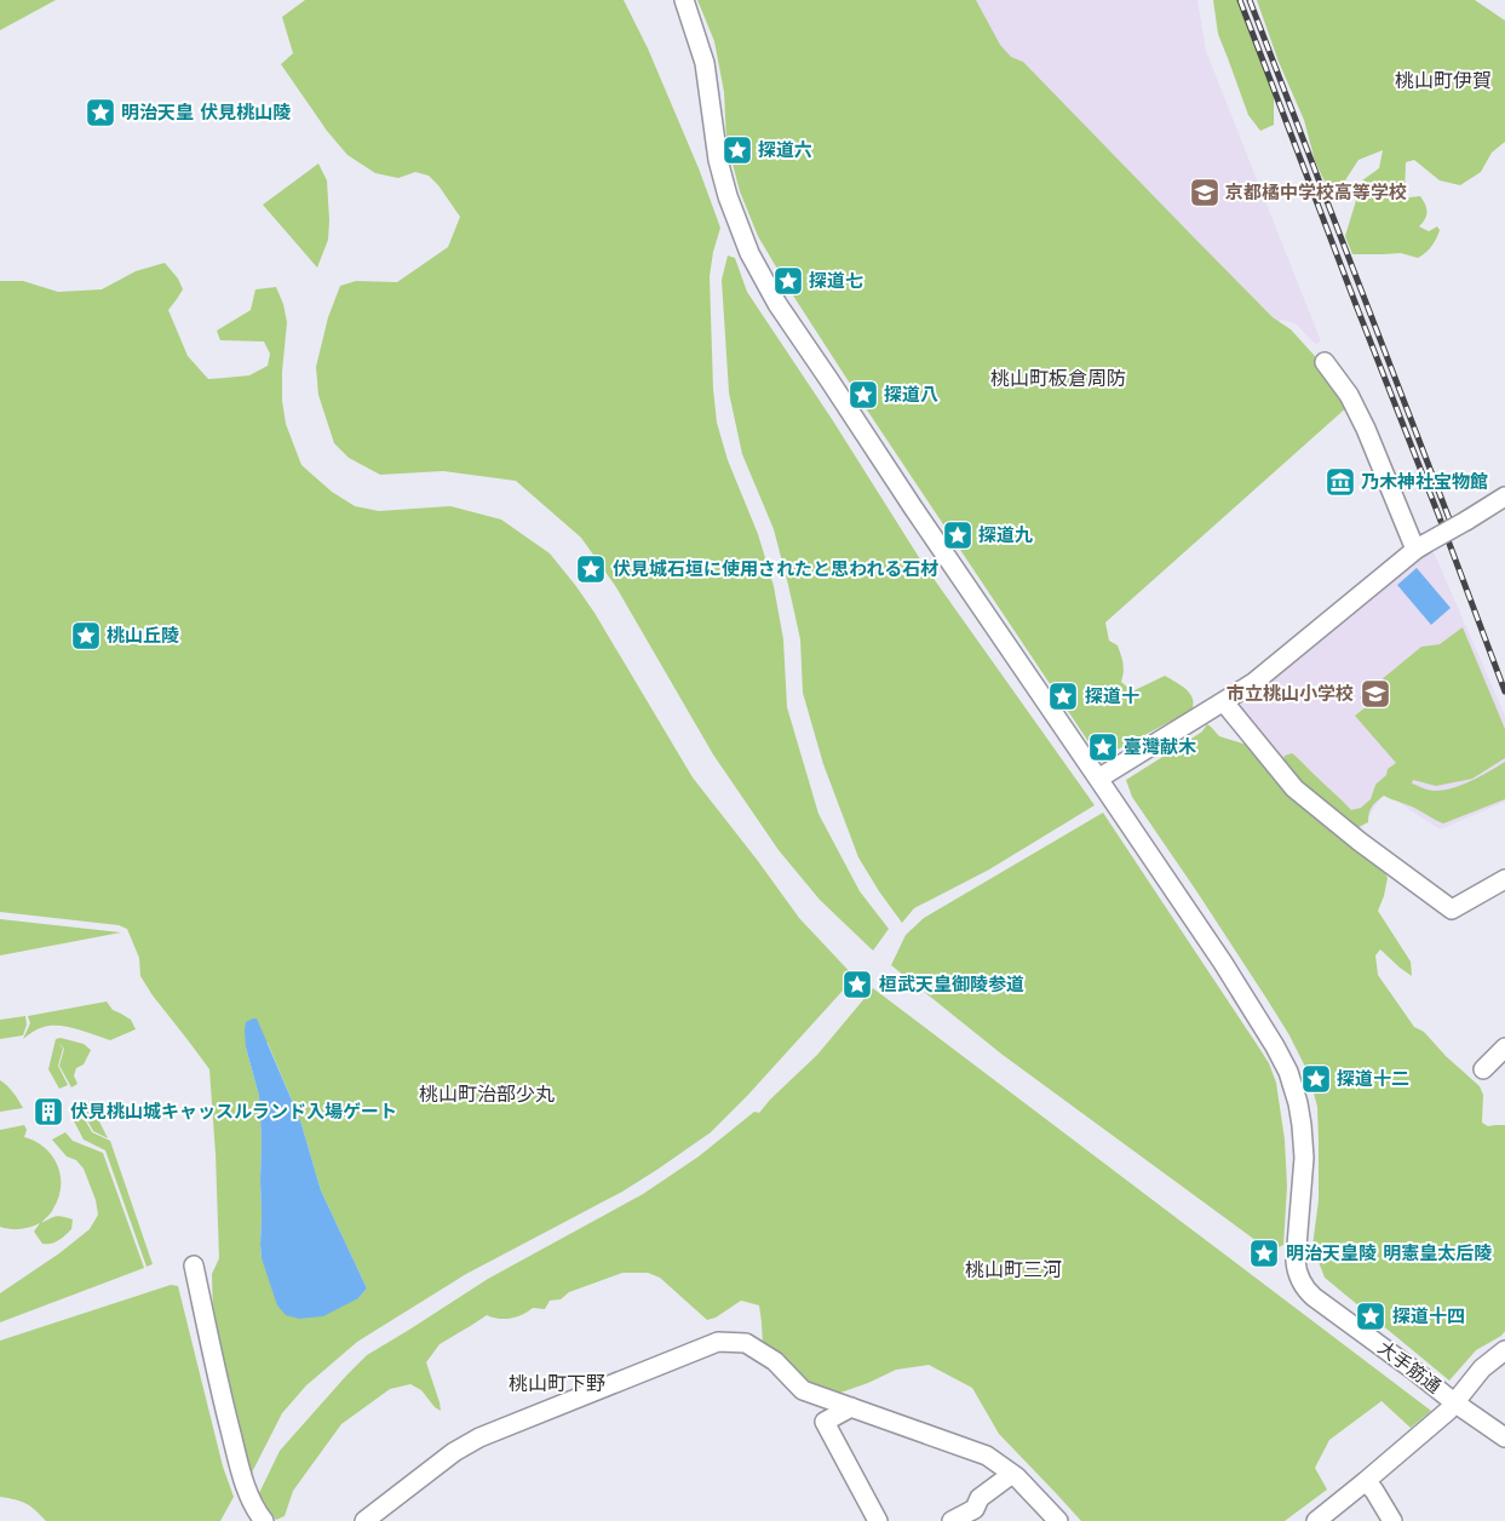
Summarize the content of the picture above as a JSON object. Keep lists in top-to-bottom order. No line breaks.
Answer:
{"streets":{"street":["大手筋通"]},"districts":["桃山町伊賀","桃山町板倉周防","桃山町治部少丸","桃山町三河","桃山町下野"],"places":{"place":["明治天皇 伏見桃山陵","探道六","探道七","探道八","探道九","伏見城石垣に使用されたと思われる石材","桃山丘陵","探道十","臺灣献木","桓武天皇御陵参道","探道十二","明治天皇陵 明憲皇太后陵","探道十四"],"school or university":["京都橘中学校高等学校","市立桃山小学校"],"museum":["乃木神社宝物館"],"building":["伏見桃山城キャッスルランド入場ゲート"]}}
